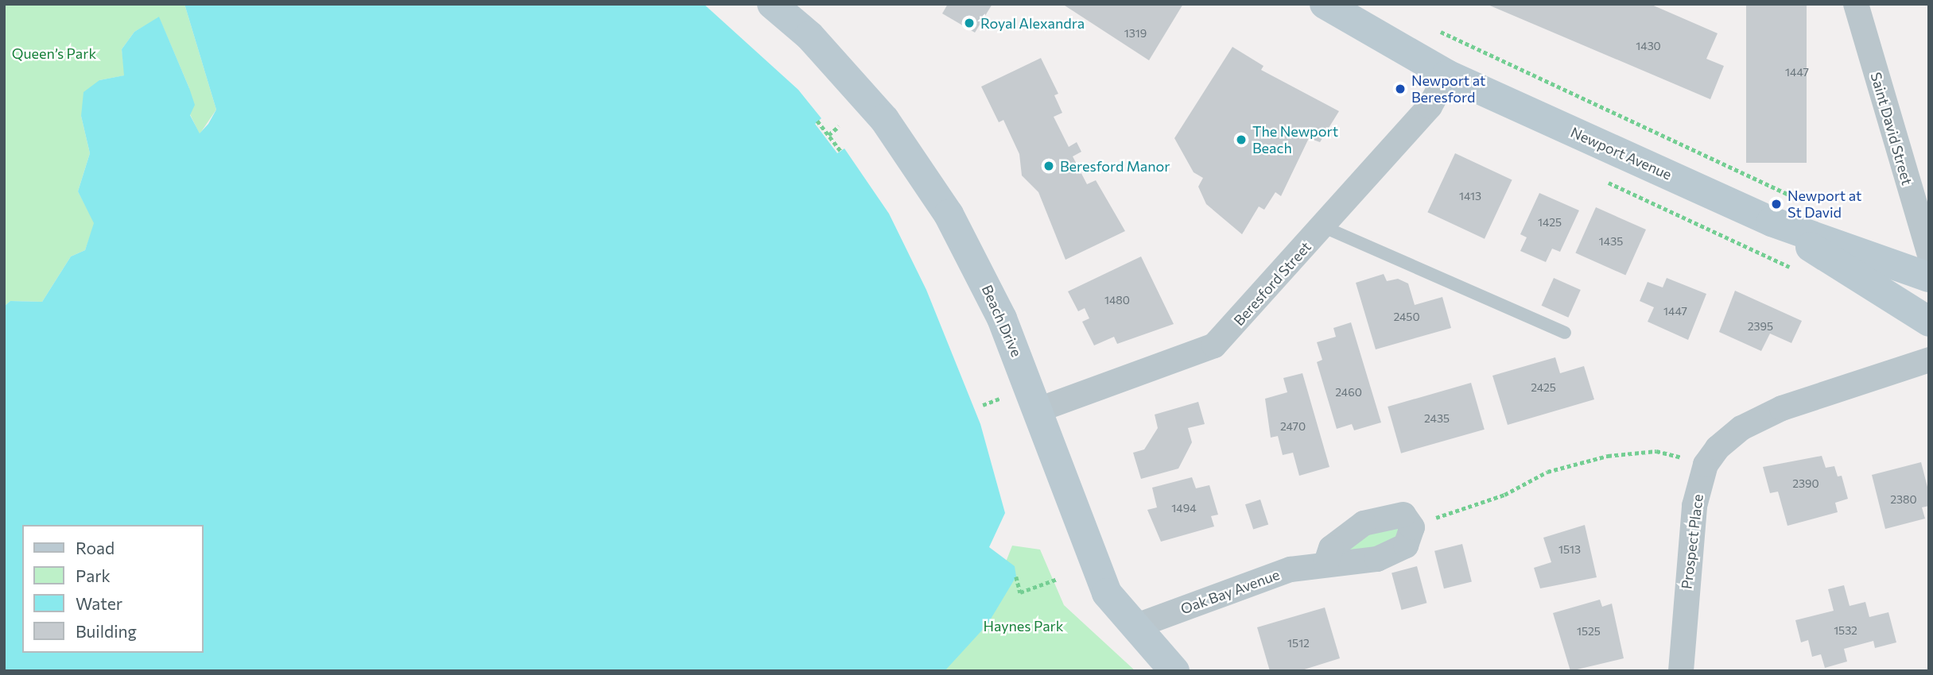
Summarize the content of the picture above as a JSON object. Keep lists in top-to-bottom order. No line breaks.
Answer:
{"streets":{"street":["Saint David Street","Newport Avenue","Beresford Street","Beach Drive","Prospect Place","Oak Bay Avenue"]},"crossings":[["Newport Avenue","Beresford Street"],["Beresford Street","Beach Drive"],["Beach Drive","Oak Bay Avenue"]],"parks":["Queen’s Park","Haynes Park"],"places":["Royal Alexandra","Newport at Beresford","The Newport Beach","Beresford Manor","Newport at St David"],"house_numbers":["1319","1430","1447","1413","1425","1435","1480","1447","2450","2395","2425","2460","2435","2470","2390","2380","1494","1513","1532","1525","1512"],"legend":["Road","Park","Water","Building"]}
